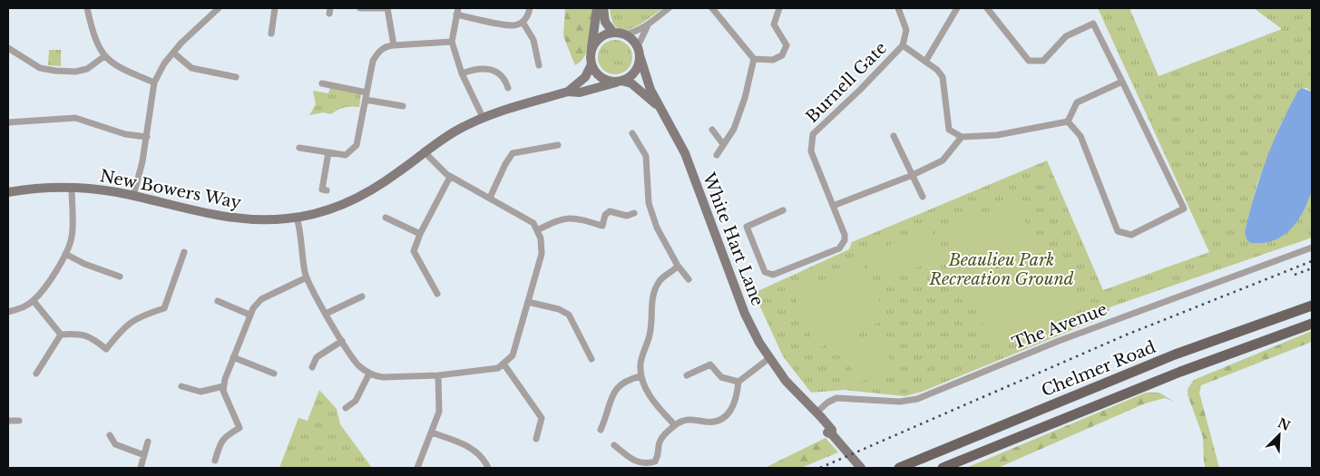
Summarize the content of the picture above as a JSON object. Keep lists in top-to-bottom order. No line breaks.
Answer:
{"streets":{"main road":["Chelmer Road"],"street":["Burnell Gate","New Bowers Way","White Hart Lane","The Avenue"]},"crossings":[["New Bowers Way","White Hart Lane"],["White Hart Lane","The Avenue"]],"parks":["Beaulieu Park Recreation Ground"],"north":"top right"}
